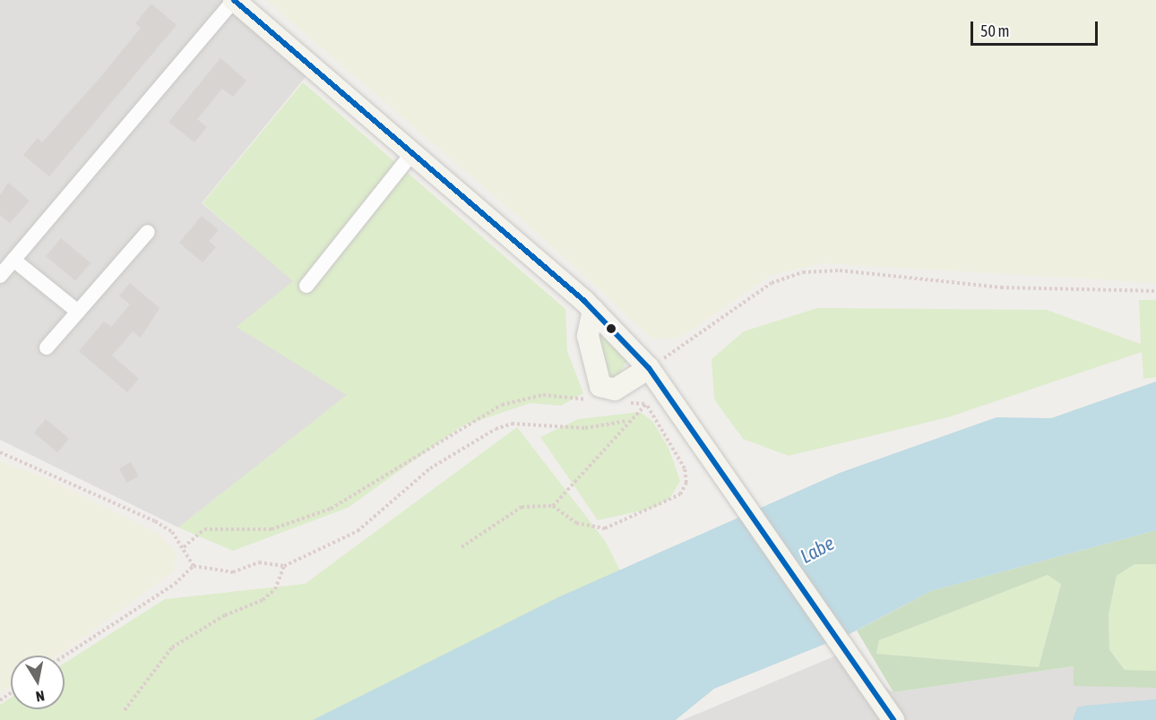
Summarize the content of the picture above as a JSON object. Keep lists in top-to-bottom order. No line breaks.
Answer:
{"water":["Labe"],"scale_bar":"50 m","north":"bottom"}
